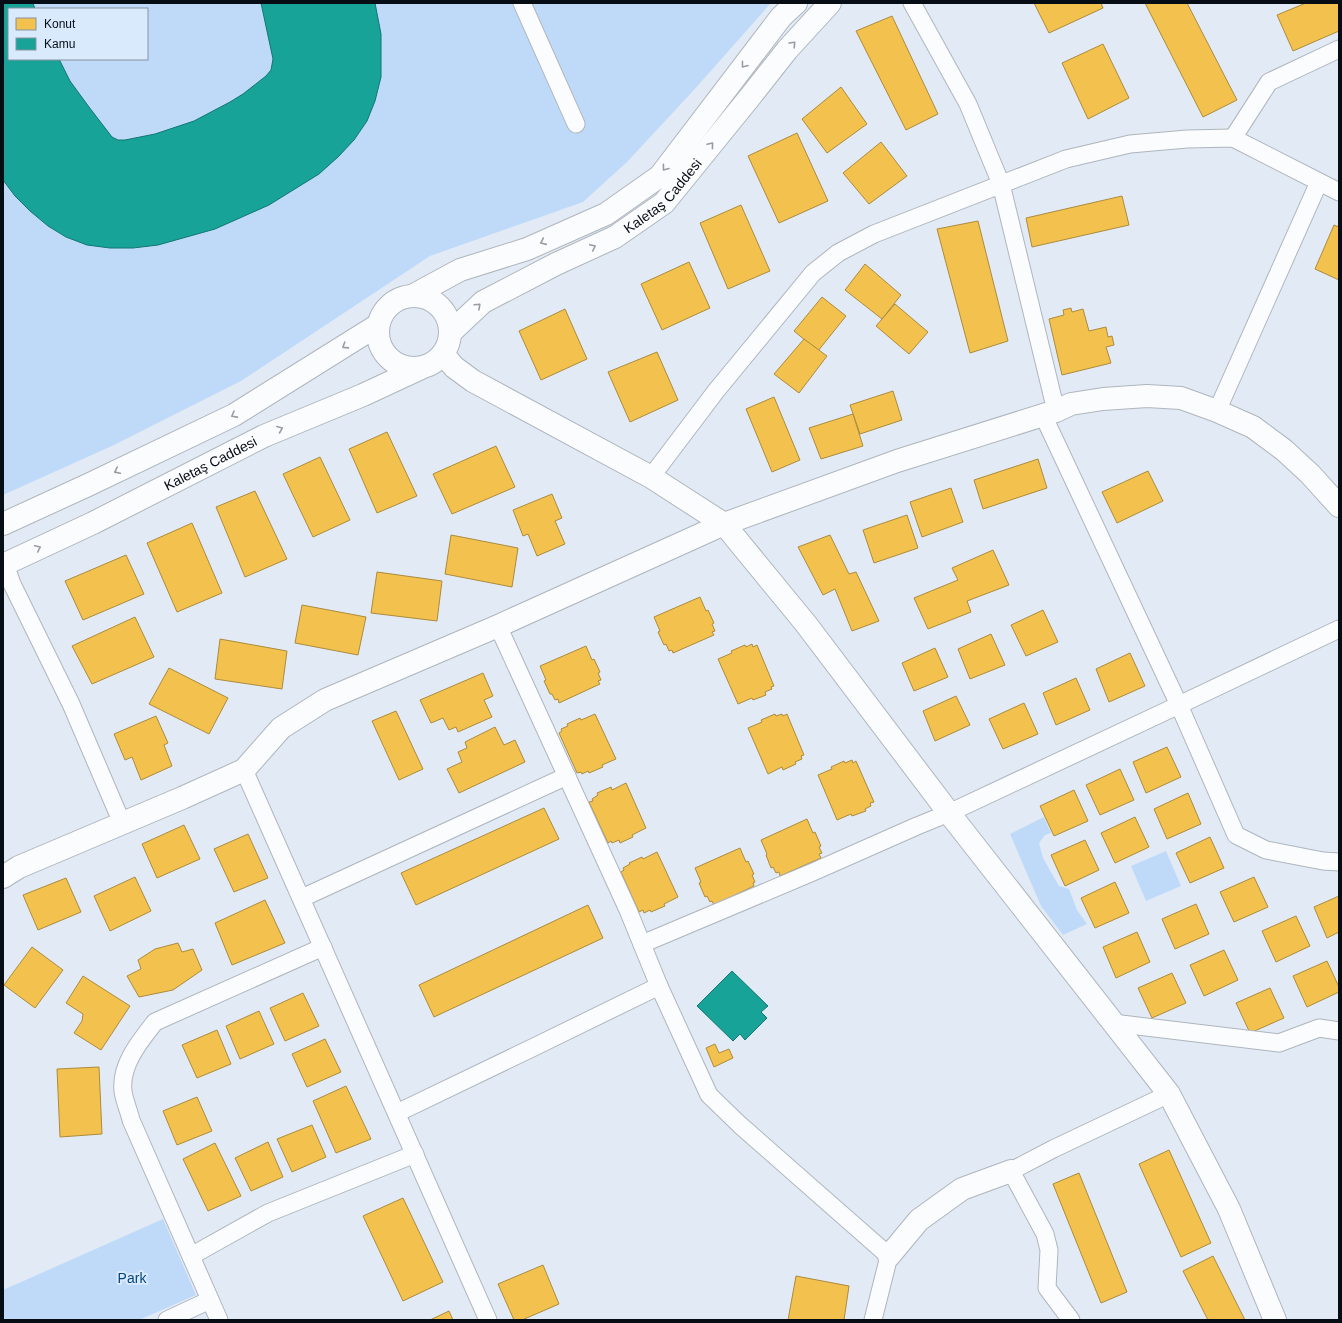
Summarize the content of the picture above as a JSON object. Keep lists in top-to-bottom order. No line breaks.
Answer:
{"streets":{"street":["Kaletaş Caddesi"]},"parks":["Park"],"legend":["Konut","Kamu"]}
